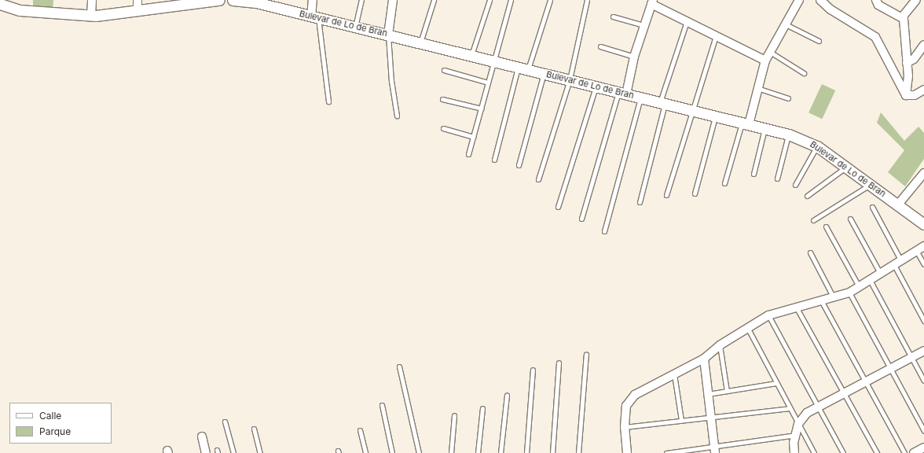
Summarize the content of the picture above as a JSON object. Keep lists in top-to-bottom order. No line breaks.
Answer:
{"streets":{"street":["Bulevar de Lo de Bran"]},"legend":["Calle","Parque"]}
